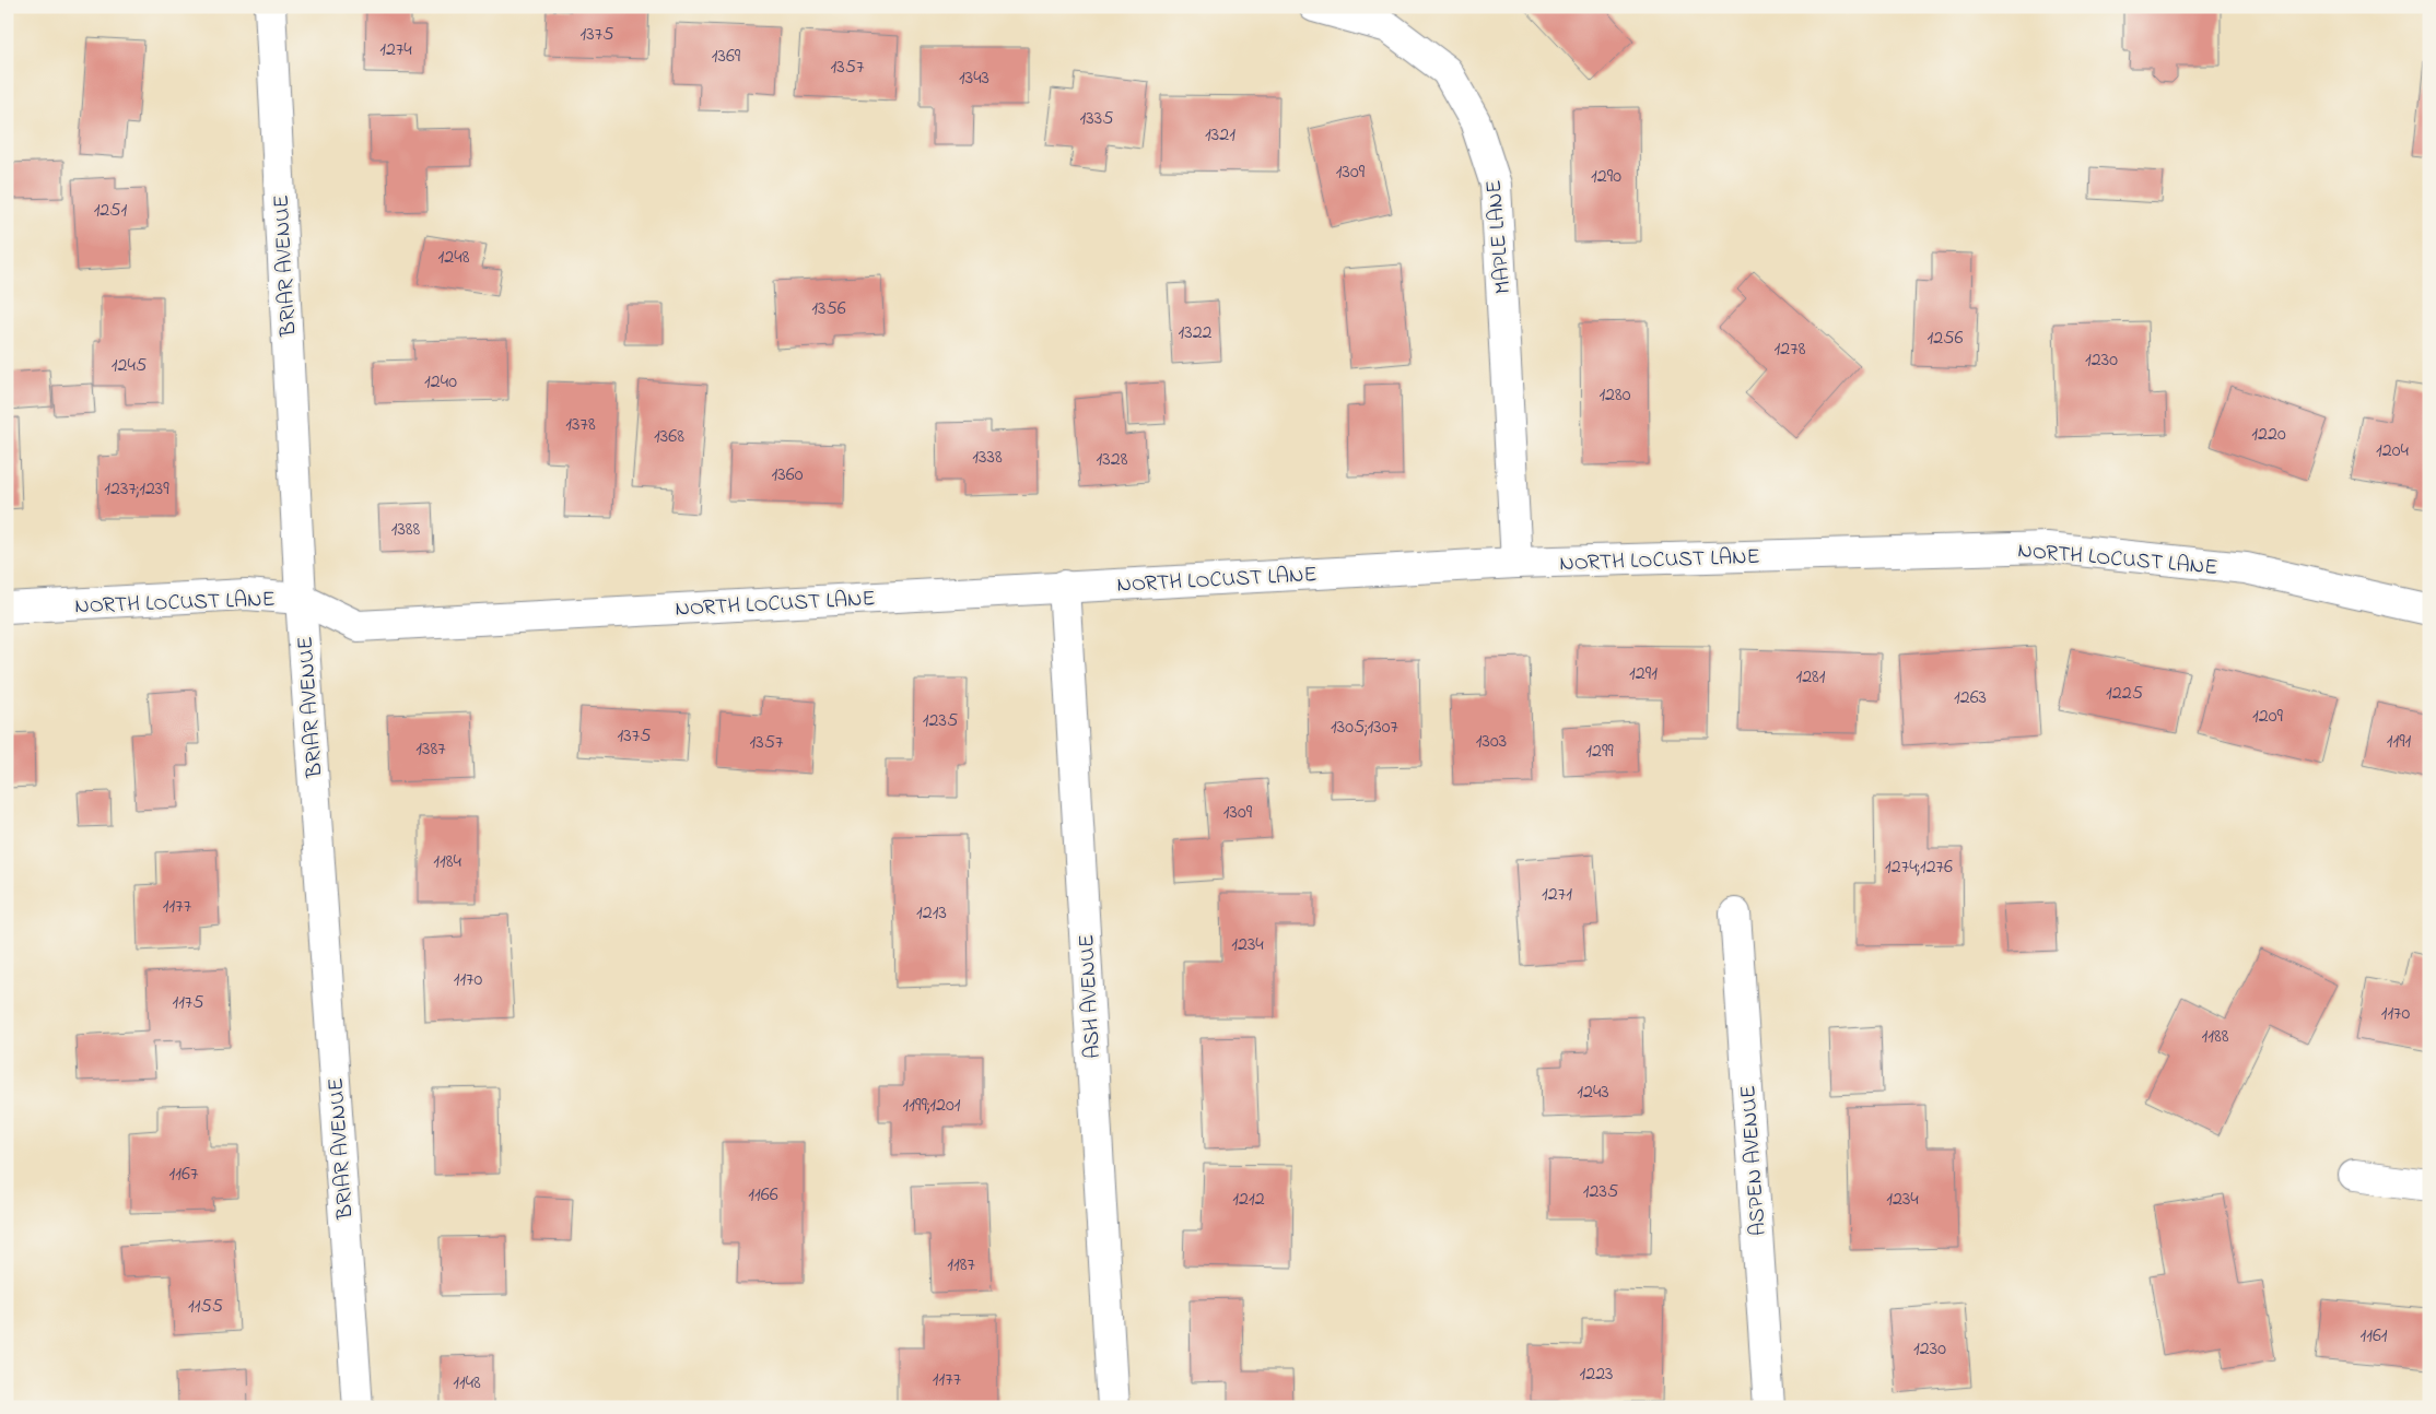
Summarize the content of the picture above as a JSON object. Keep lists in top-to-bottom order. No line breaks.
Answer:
{"streets":{"street":["MAPLE LANE","BRIAR AVENUE","NORTH LOCUST LANE","ASH AVENUE","ASPEN AVENUE"]},"crossings":[["MAPLE LANE","NORTH LOCUST LANE"],["BRIAR AVENUE","NORTH LOCUST LANE"],["NORTH LOCUST LANE","ASH AVENUE"]],"house_numbers":["1375","1274","1369","1357","1343","1335","1321","1309","1290","1251","1248","1356","1322","1256","1278","1230","1245","1240","1280","1378","1220","1368","1204","1338","1328","1360","1237;1239","1388","1291","1281","1225","1263","1209","1235","1305;1307","1375","1303","1191","1357","1387","1299","1309","1184","1274;1276","1271","1177","1213","1234","1170","1175","1170","1188","1243","1199;1201","1167","1235","1166","1212","1234","1187","1155","1161","1230","1223","1177","1148"]}
